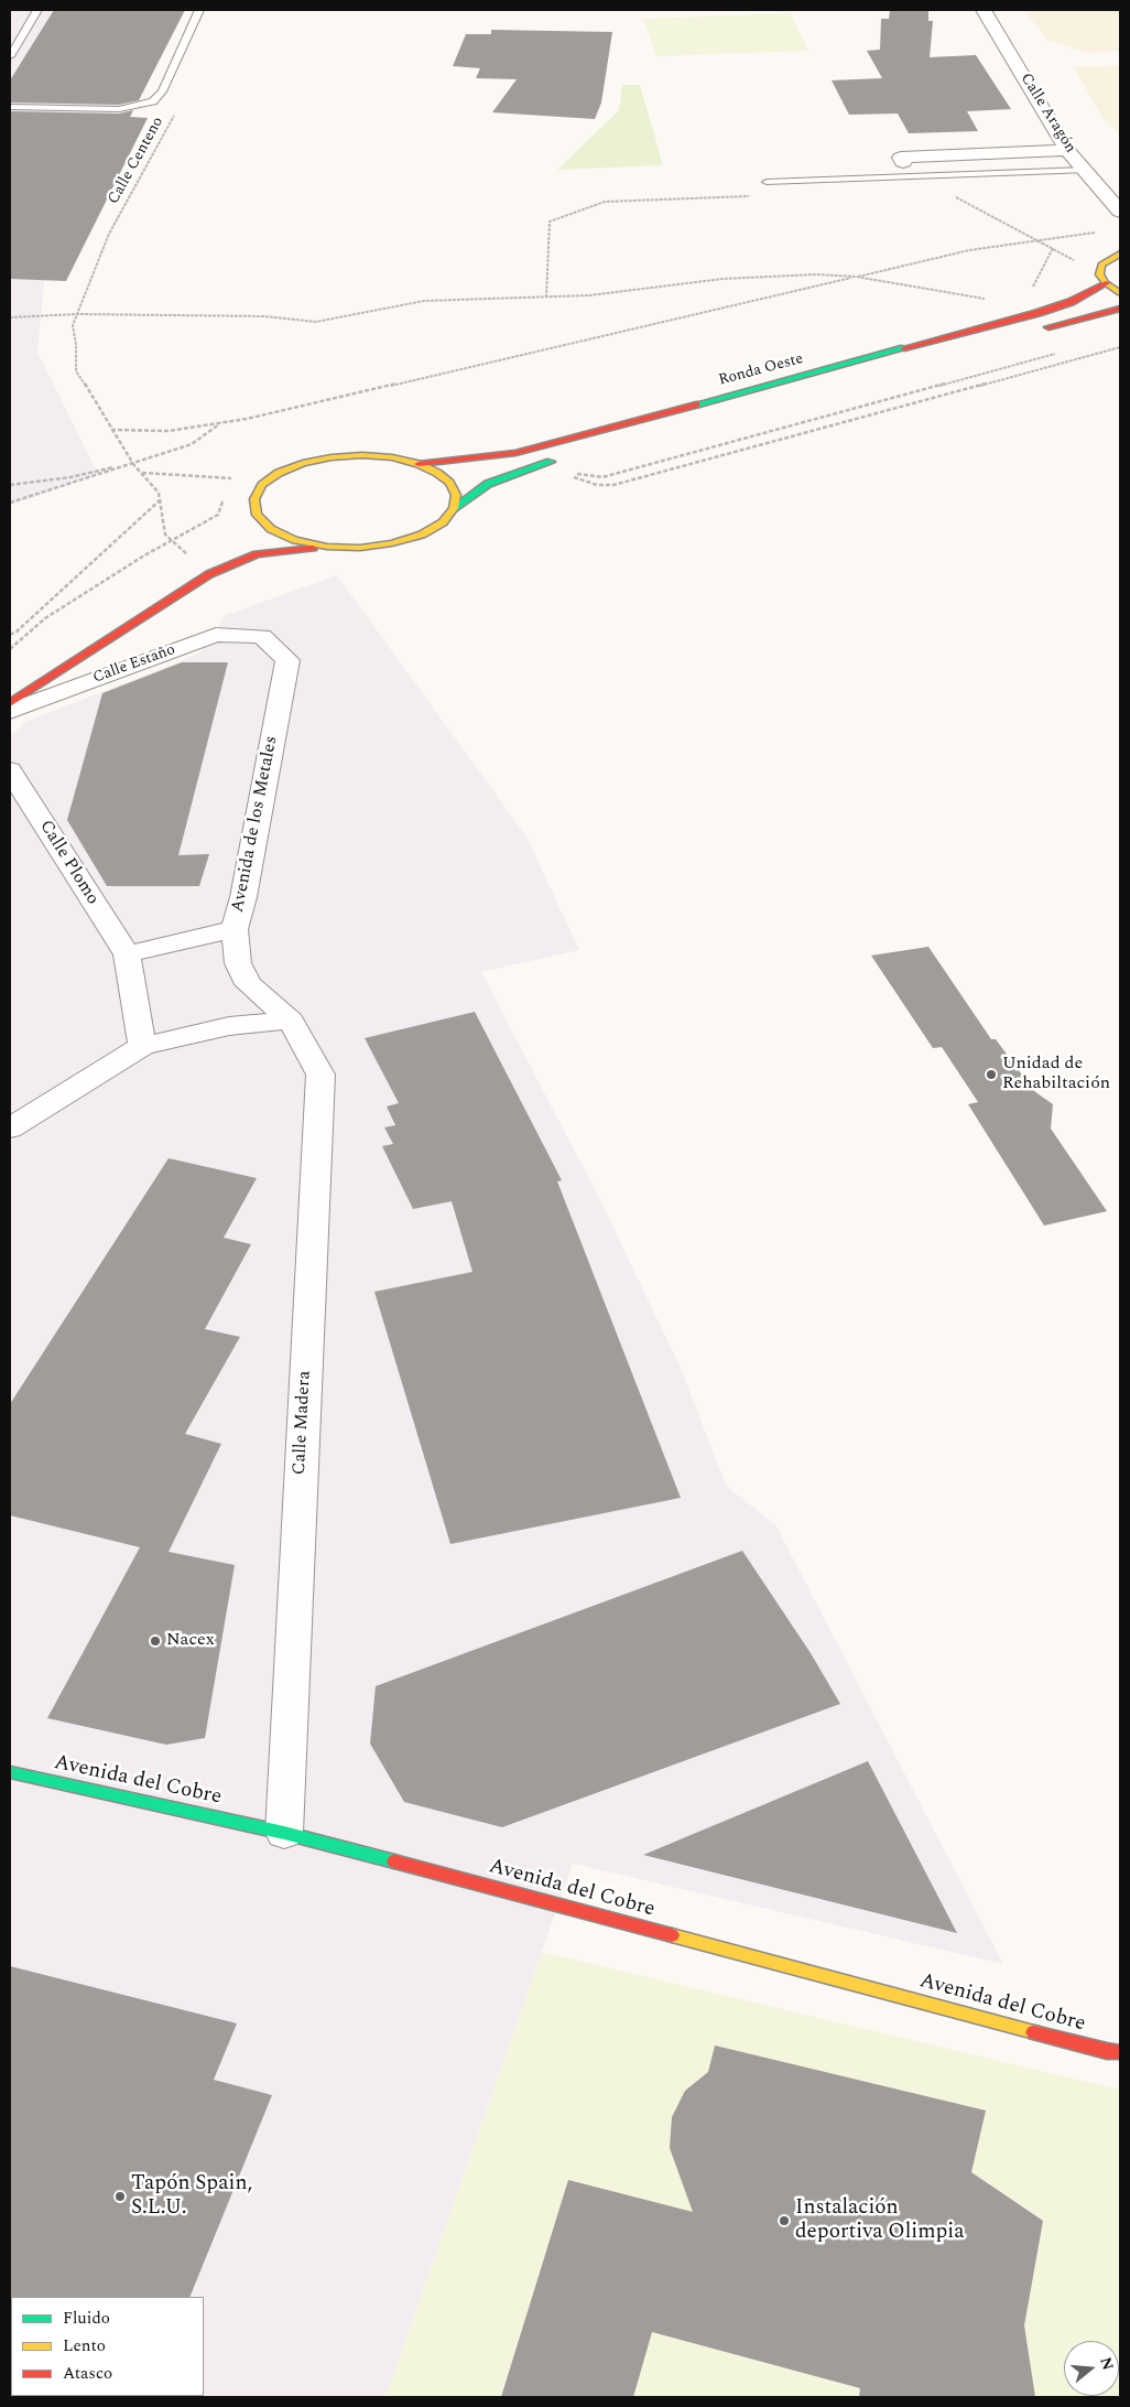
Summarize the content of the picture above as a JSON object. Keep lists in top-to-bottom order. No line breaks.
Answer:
{"streets":{"main road":["Ronda Oeste","Calle Estaño","Avenida del Cobre"],"street":["Calle Aragón","Avenida de los Metales","Calle Plomo","Calle Madera"],"path":["Calle Centeno"]},"crossings":[["Calle Estaño","Avenida de los Metales"],["Avenida de los Metales","Calle Plomo"],["Avenida de los Metales","Calle Madera"],["Calle Madera","Avenida del Cobre"]],"places":["Unidad de Rehabiltación","Nacex","Tapón Spain, S.L.U.","Instalación deportiva Olimpia"],"legend":["Fluido","Lento","Atasco"],"north":"right"}
